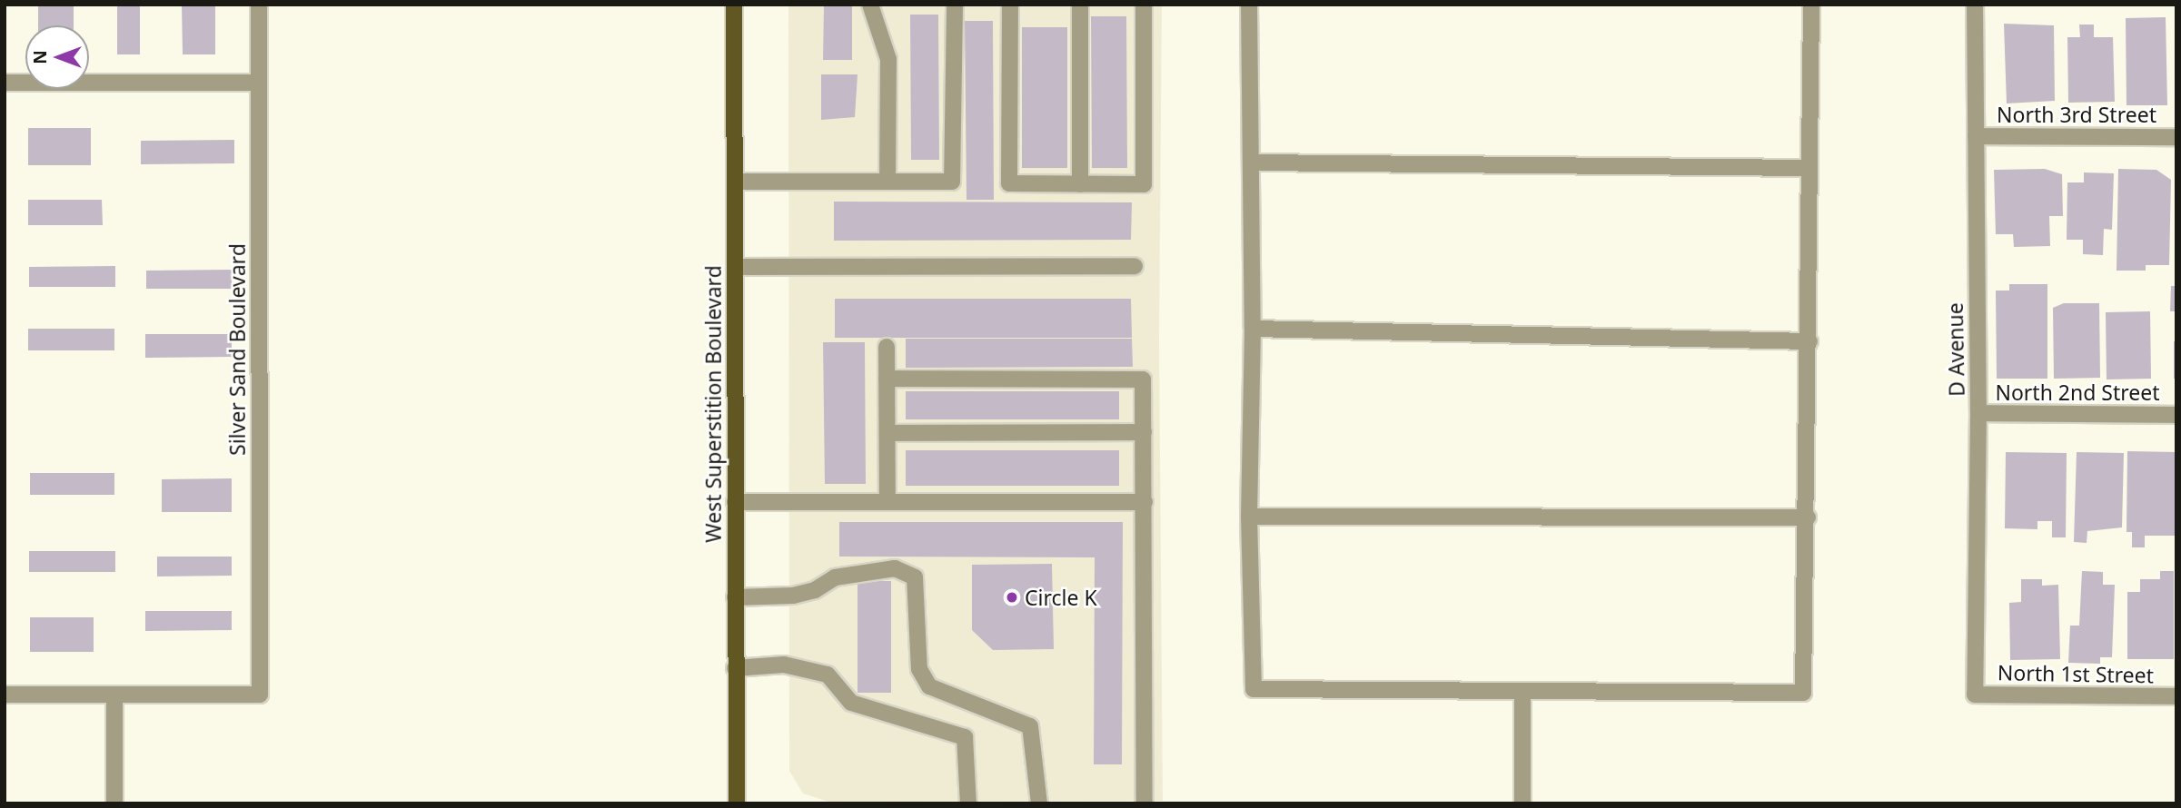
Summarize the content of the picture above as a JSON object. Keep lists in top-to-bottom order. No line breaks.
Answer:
{"streets":{"main road":["West Superstition Boulevard"],"lane":["North 3rd Street","Silver Sand Boulevard","D Avenue","North 2nd Street","North 1st Street"]},"crossings":[["North 3rd Street","D Avenue"],["D Avenue","North 2nd Street"],["D Avenue","North 1st Street"]],"places":["Circle K"],"north":"left"}
